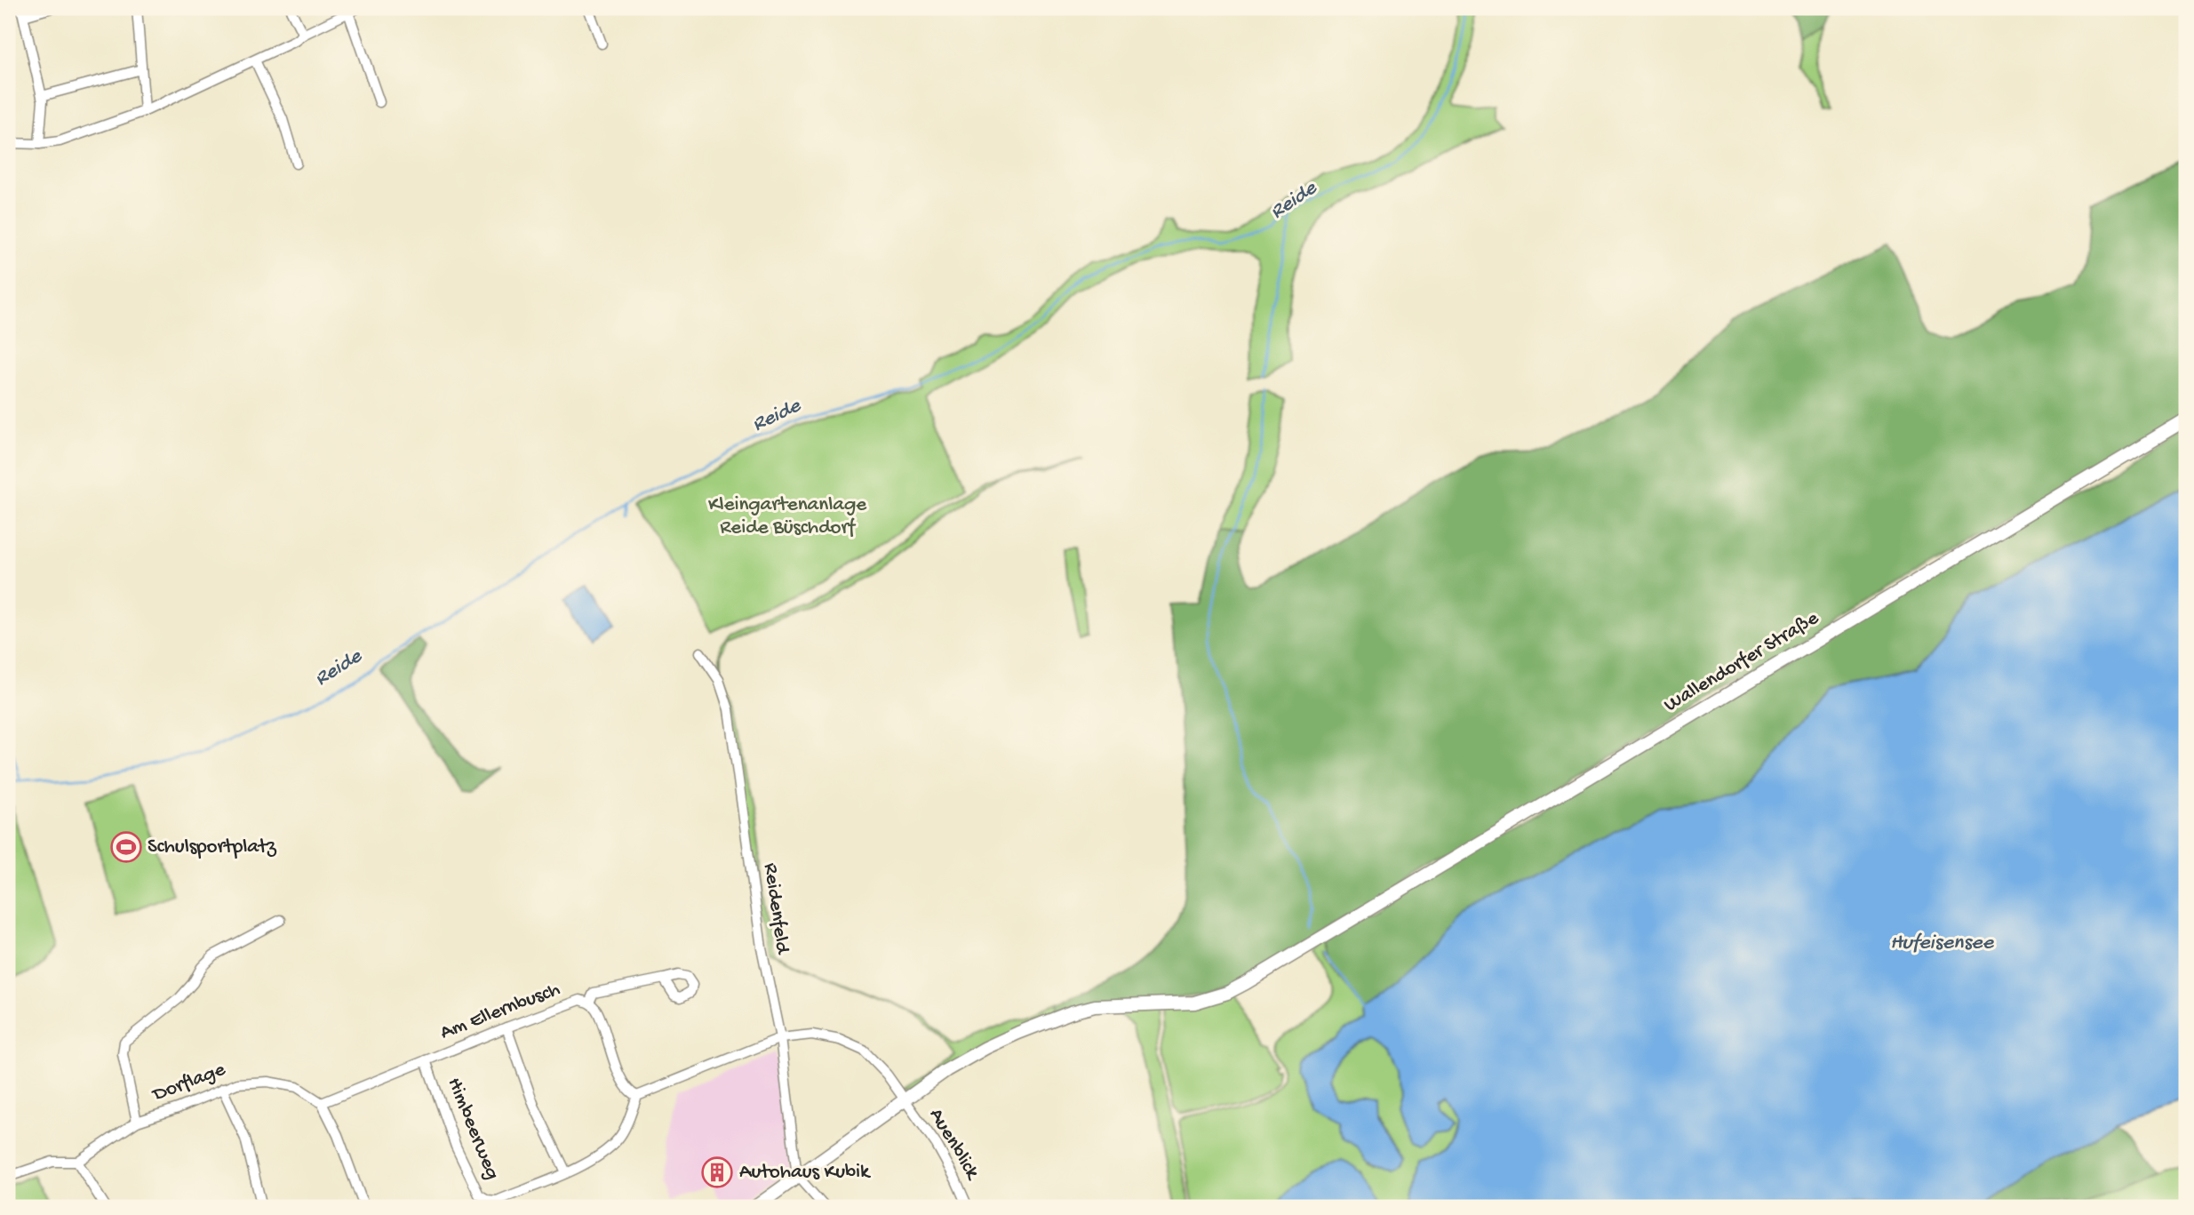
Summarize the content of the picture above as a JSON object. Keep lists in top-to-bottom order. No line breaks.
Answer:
{"streets":{"street":["Wallendorfer Straße","Reidenfeld","Am Ellernbusch","Dorflage","Himbeerweg","Auenblick"]},"crossings":[["Wallendorfer Straße","Reidenfeld"],["Wallendorfer Straße","Auenblick"],["Reidenfeld","Auenblick"],["Am Ellernbusch","Dorflage"],["Am Ellernbusch","Himbeerweg"]],"water":["Reide","Hufeisensee"],"parks":["Kleingartenanlage Reide Büschdorf"],"places":{"sports":["Schulsportplatz"],"building":["Autohaus Kubik"]}}
